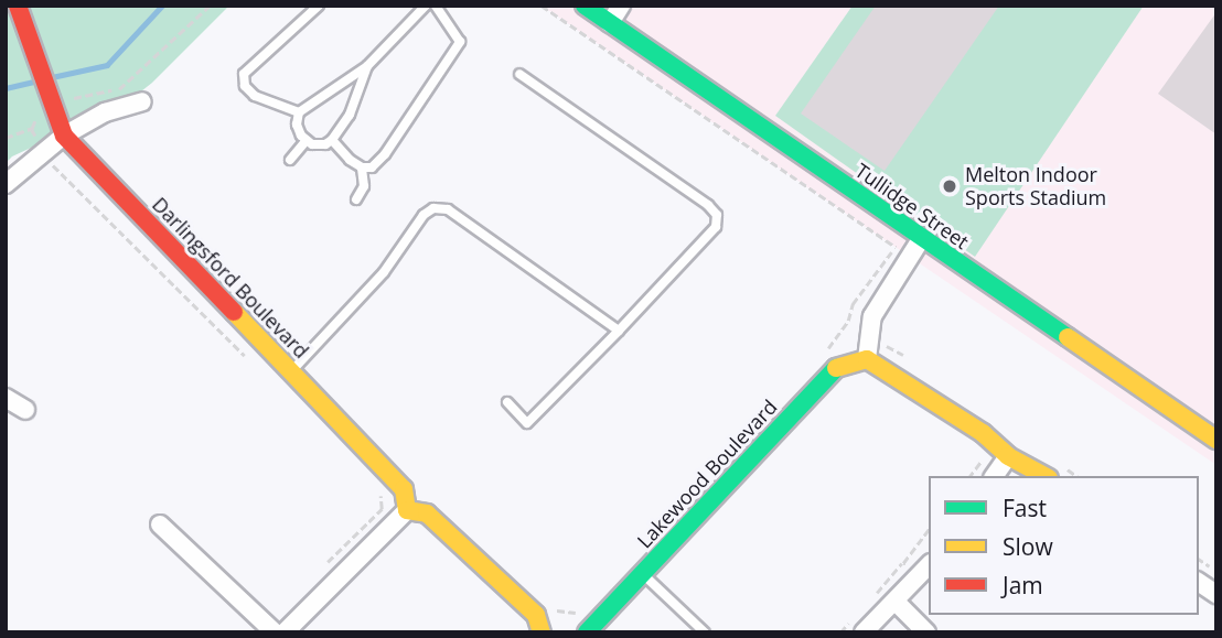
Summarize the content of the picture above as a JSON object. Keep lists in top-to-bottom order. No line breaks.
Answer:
{"streets":{"street":["Tullidge Street","Darlingsford Boulevard","Lakewood Boulevard"]},"places":["Melton Indoor Sports Stadium"],"legend":["Fast","Slow","Jam"]}
